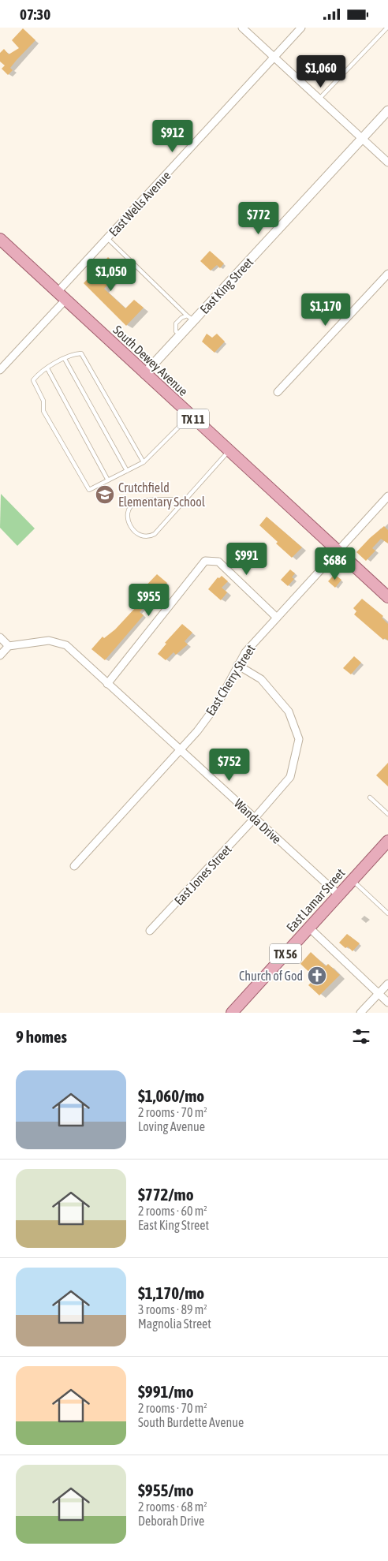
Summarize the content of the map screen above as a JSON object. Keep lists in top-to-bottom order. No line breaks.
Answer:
{"streets":{"main road":["South Dewey Avenue","TX 11","East Lamar Street","TX 56"],"street":["East Wells Avenue","East King Street","East Cherry Street","Wanda Drive","East Jones Street"]},"crossings":[["East Wells Avenue","South Dewey Avenue"],["East King Street","South Dewey Avenue"],["South Dewey Avenue","East Cherry Street"],["East Cherry Street","Wanda Drive"],["East Cherry Street","East Jones Street"],["Wanda Drive","East Jones Street"],["Wanda Drive","East Lamar Street"]],"places":{"school or university":["Crutchfield Elementary School"],"church":["Church of God"]},"page":{"status":"07:30","price":["$1,060","$912","$772","$1,050","$1,170","$991","$686","$955","$752"],"heading":"9 homes","list":[{"name":"$1,060/mo","note":"2 rooms · 70 m² · Loving Avenue"},{"name":"$772/mo","note":"2 rooms · 60 m² · East King Street"},{"name":"$1,170/mo","note":"3 rooms · 89 m² · Magnolia Street"},{"name":"$991/mo","note":"2 rooms · 70 m² · South Burdette Avenue"},{"name":"$955/mo","note":"2 rooms · 68 m² · Deborah Drive"}]}}
